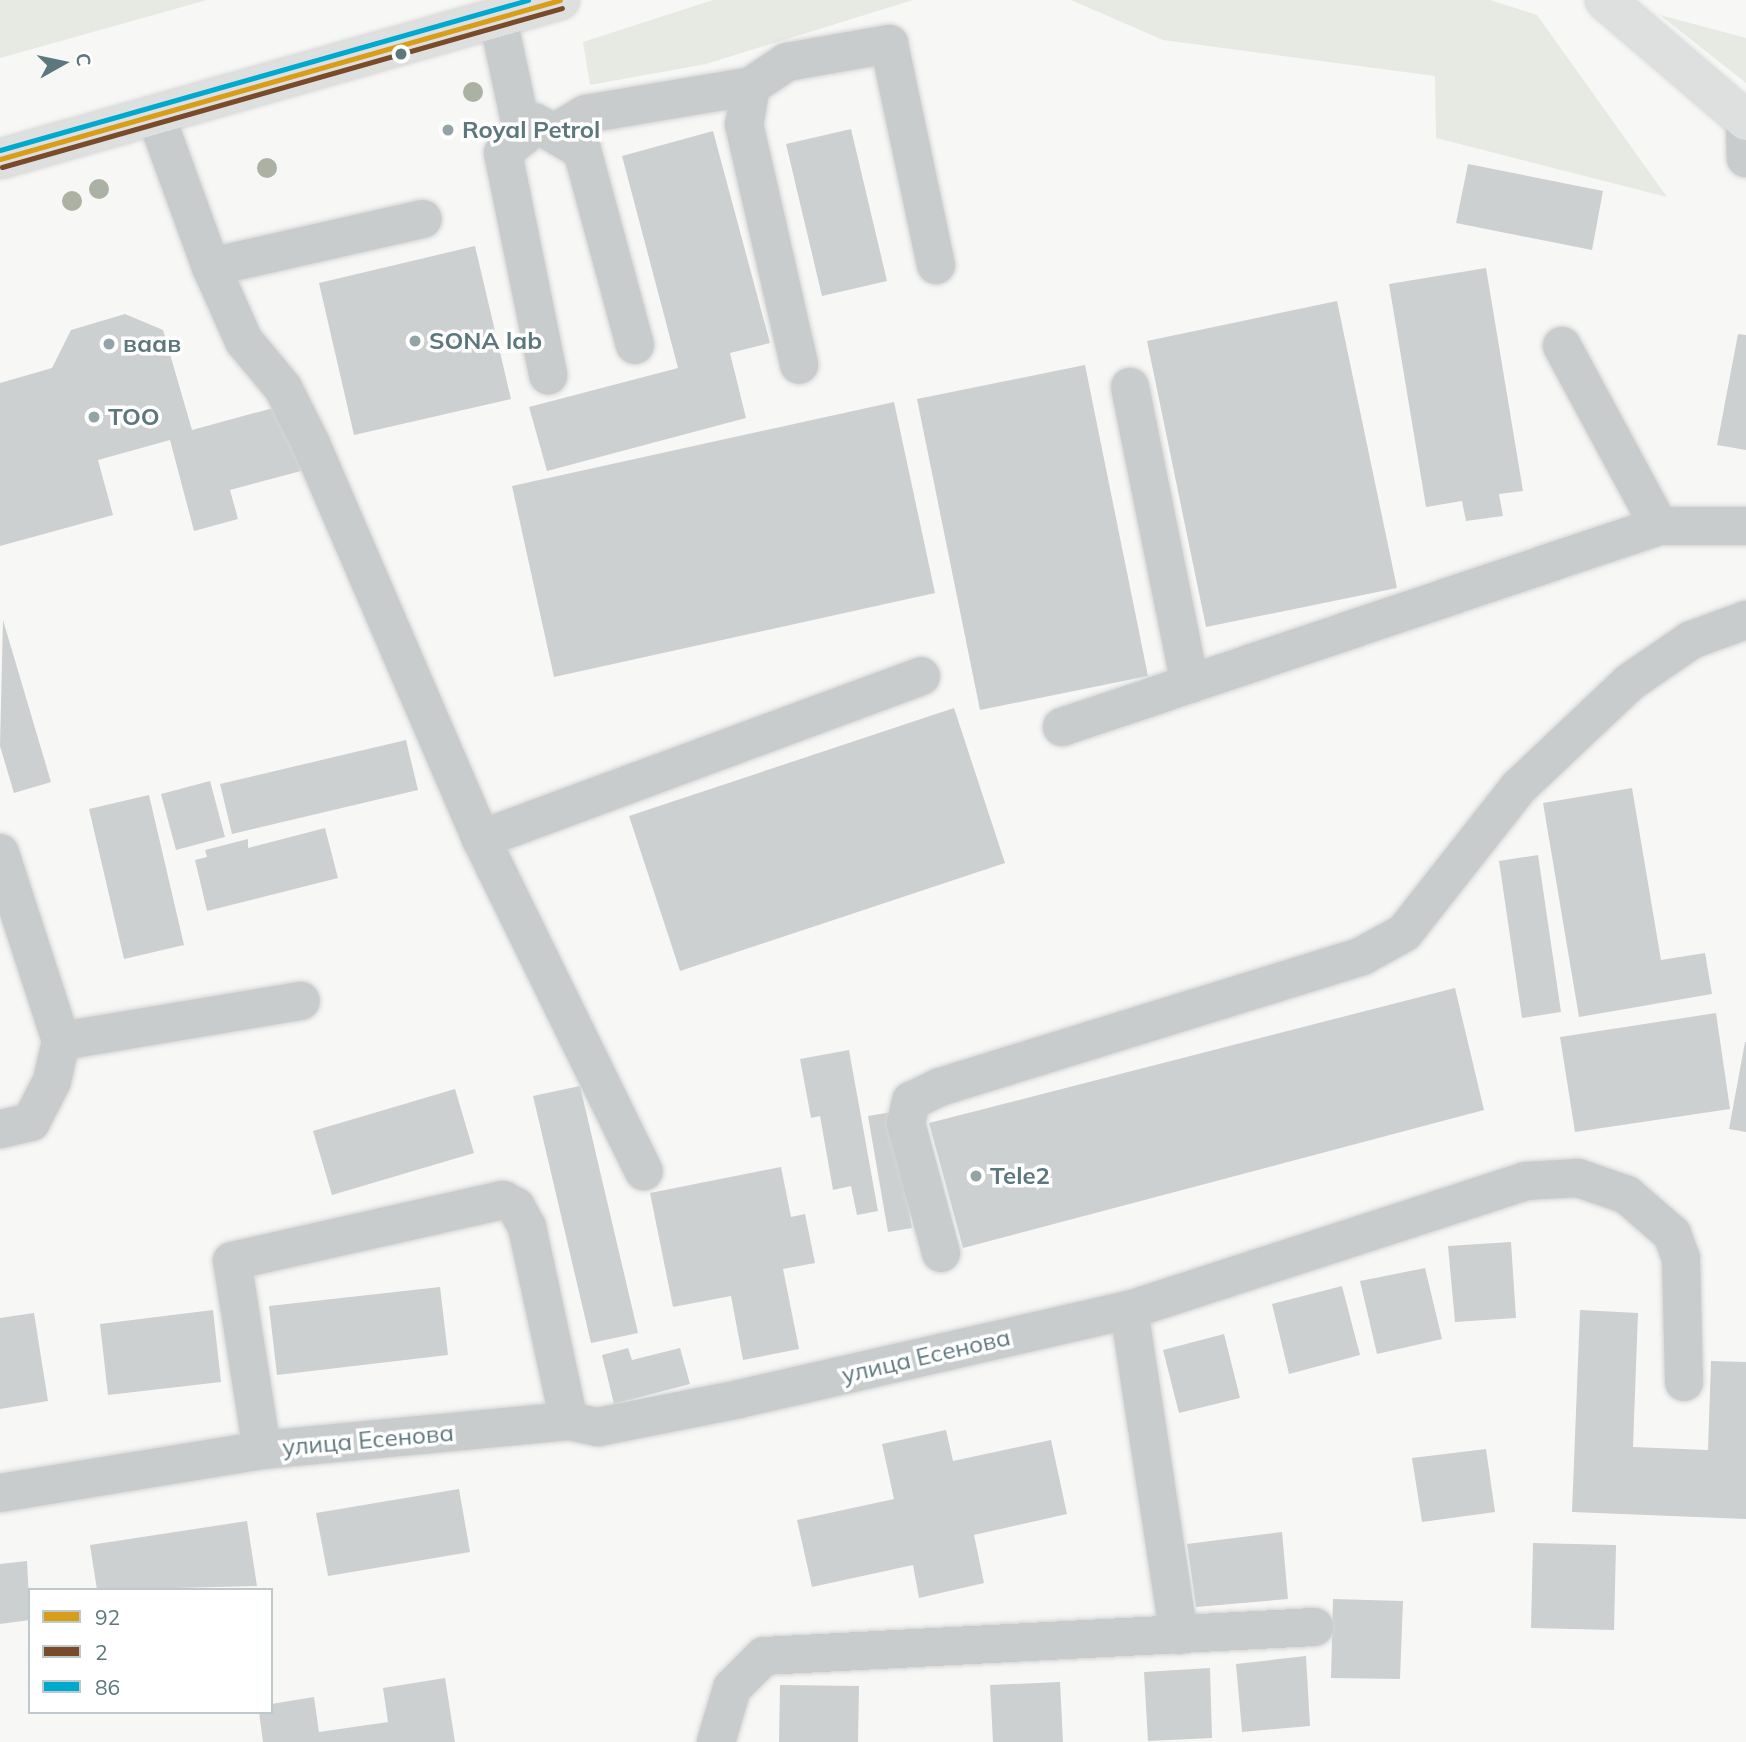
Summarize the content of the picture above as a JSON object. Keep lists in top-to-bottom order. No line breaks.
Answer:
{"streets":{"street":["улица Есенова"]},"places":["Royal Petrol","SONA lab","ваав","ТОО","Tele2"],"lines":["transit line 92","transit line 86","transit line 2"],"legend":["92","2","86"],"north":"right"}
